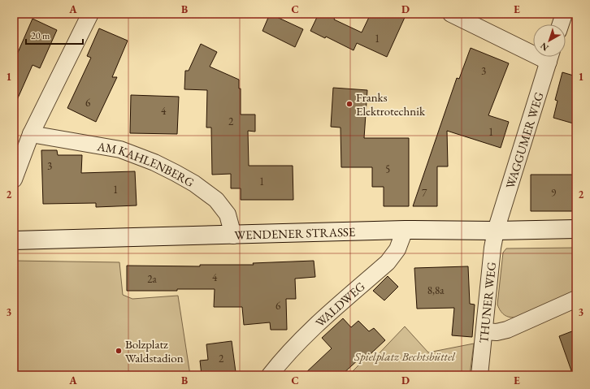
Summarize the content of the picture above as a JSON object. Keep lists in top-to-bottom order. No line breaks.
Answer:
{"streets":{"main road":["WENDENER STRASSE"],"street":["WAGGUMER WEG","AM KAHLENBERG","THUNER WEG","WALDWEG"]},"crossings":[["WAGGUMER WEG","WENDENER STRASSE"],["WAGGUMER WEG","THUNER WEG"],["AM KAHLENBERG","WENDENER STRASSE"],["WENDENER STRASSE","THUNER WEG"],["WENDENER STRASSE","WALDWEG"]],"parks":["Spielplatz Bechtsbüttel"],"places":["Franks Elektrotechnik","Bolzplatz Waldstadion"],"house_numbers":["1","3","6","4","2","1","3","5","1","1","7","9","4","2a","8,8a","6","2"],"scale_bar":"20 m","north":"bottom left","grid":{"columns":["A","B","C","D","E"],"rows":["1","2","3"]}}
